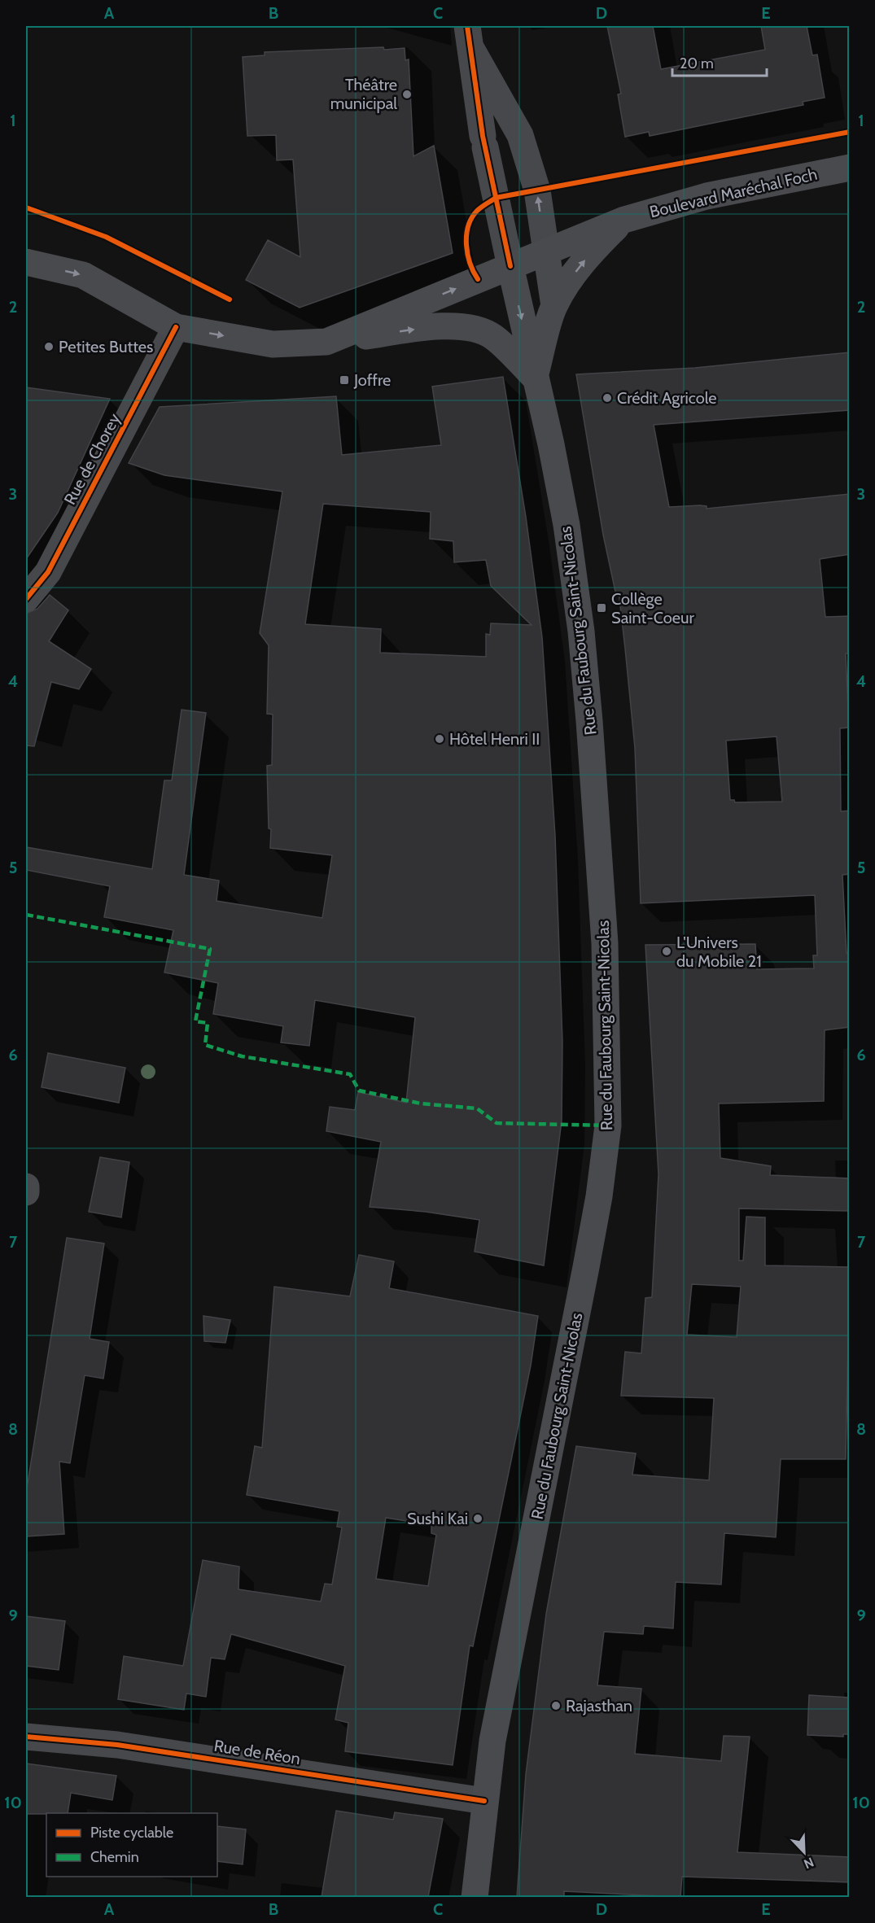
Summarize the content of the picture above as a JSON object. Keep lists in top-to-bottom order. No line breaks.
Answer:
{"streets":{"main road":["Boulevard Maréchal Foch","Rue du Faubourg Saint-Nicolas"],"street":["Rue de Chorey","Rue de Réon"]},"crossings":[["Boulevard Maréchal Foch","Rue du Faubourg Saint-Nicolas"],["Rue du Faubourg Saint-Nicolas","Rue de Réon"]],"one_way":["Boulevard Maréchal Foch"],"places":{"other":["Théâtre municipal","Petites Buttes","Crédit Agricole","Hôtel Henri II","L'Univers du Mobile 21","Sushi Kai","Rajasthan"],"transit":["Joffre","Collège Saint-Coeur"]},"legend":["Piste cyclable","Chemin"],"scale_bar":"20 m","north":"bottom right","grid":{"columns":["A","B","C","D","E"],"rows":["1","2","3","4","5","6","7","8","9","10"]}}
